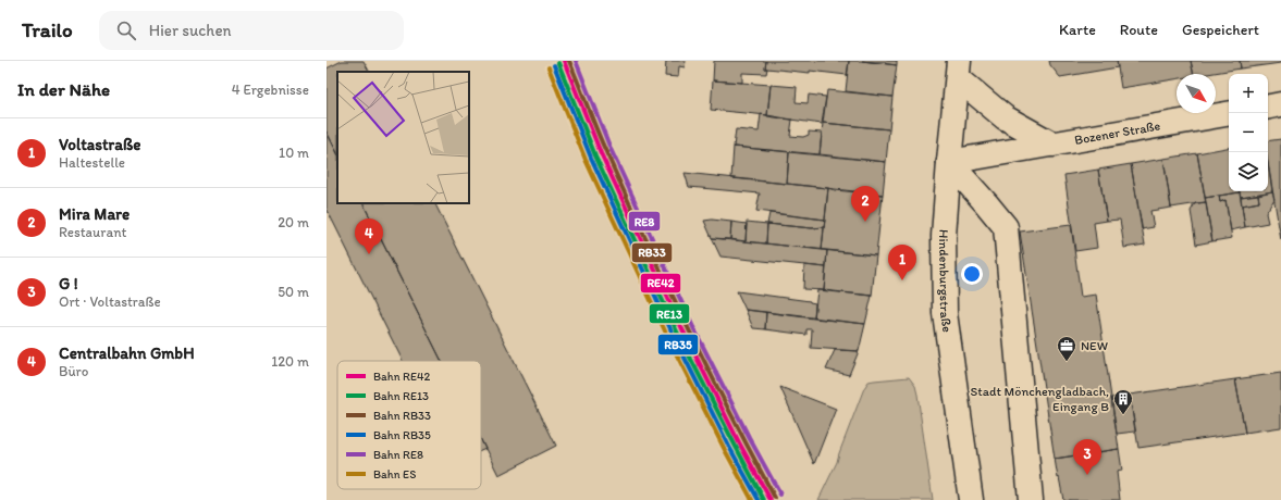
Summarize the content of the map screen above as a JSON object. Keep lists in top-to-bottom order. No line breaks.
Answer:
{"streets":{"street":["Bozener Straße","Hindenburgstraße"]},"crossings":[["Bozener Straße","Hindenburgstraße"]],"places":{"office":["NEW"],"building":["Stadt Mönchengladbach, Eingang B"]},"lines":["rail line RE42","rail line RB33","rail line RE8","rail line RE13","rail line RB35","rail line ES"],"legend":["Bahn RE42","Bahn RE13","Bahn RB33","Bahn RB35","Bahn RE8","Bahn ES"],"north":"bottom right","page":{"header":"Trailo","search":"Hier suchen","nav":["Karte","Route","Gespeichert"],"heading":["In der Nähe","4 Ergebnisse"],"map_buttons":["+","−"],"list":[{"mark":"1","name":"Voltastraße","note":"Haltestelle","value":"10 m"},{"mark":"2","name":"Mira Mare","note":"Restaurant","value":"20 m"},{"mark":"3","name":"G !","note":"Ort · Voltastraße","value":"50 m"},{"mark":"4","name":"Centralbahn GmbH","note":"Büro","value":"120 m"}],"pins":["2","4","1","3"]}}
